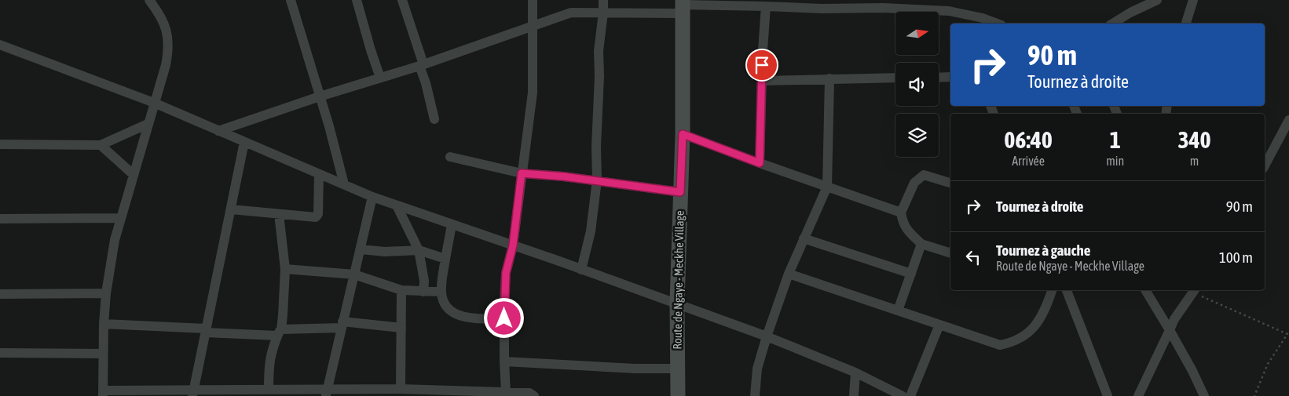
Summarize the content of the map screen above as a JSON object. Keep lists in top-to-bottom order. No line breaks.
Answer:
{"streets":{"main road":["Route de Ngaye - Meckhe Village"]},"north":"right","page":{"turn":["90 m","Tournez à droite"],"eta":["06:40","Arrivée","1","min","340","m"],"list":[{"name":"Tournez à droite","value":"90 m"},{"name":"Tournez à gauche","note":"Route de Ngaye - Meckhe Village","value":"100 m"}]}}
